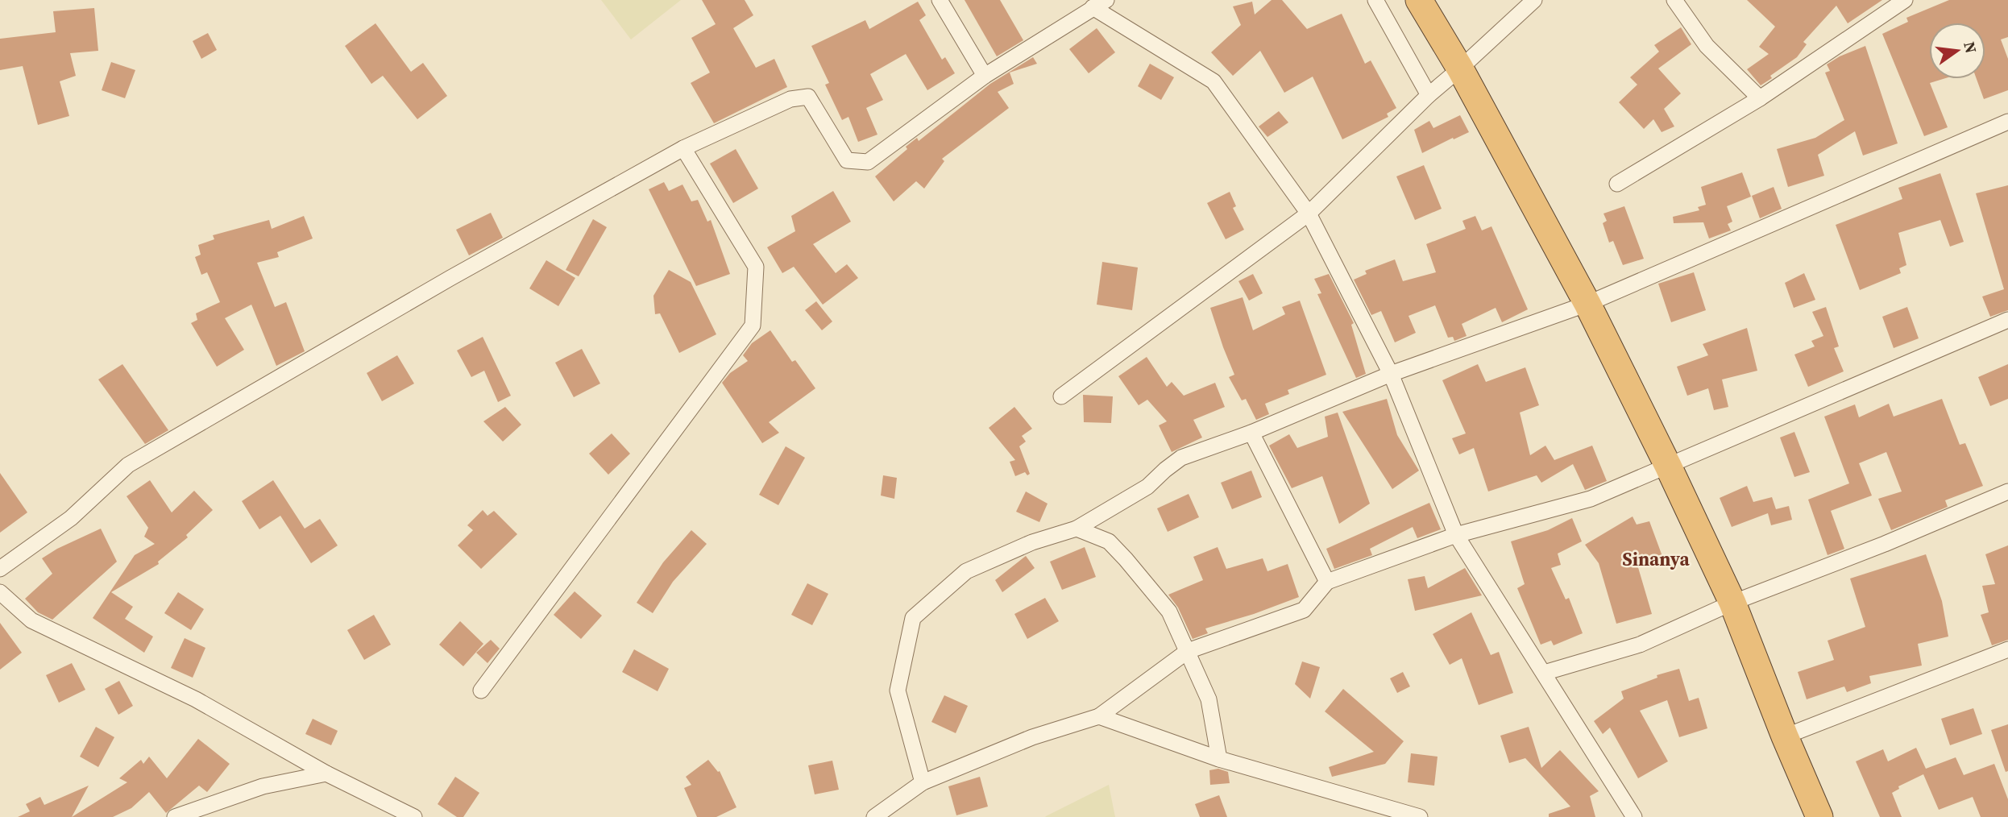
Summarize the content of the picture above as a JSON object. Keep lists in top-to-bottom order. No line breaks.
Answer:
{"districts":["Sinanya"],"north":"right"}
